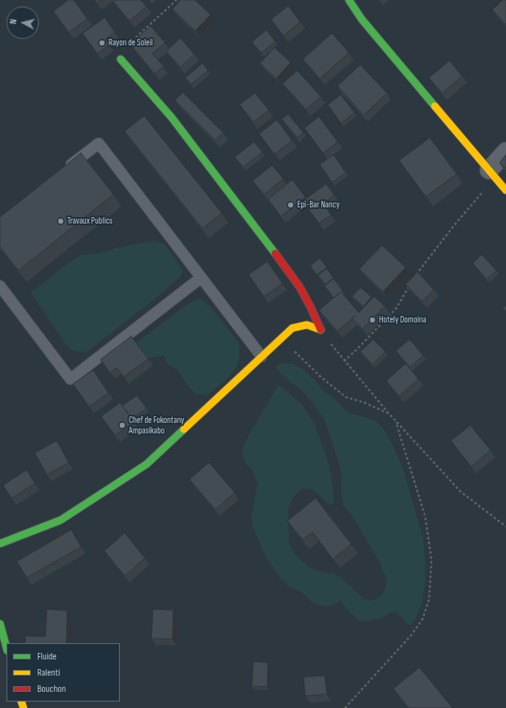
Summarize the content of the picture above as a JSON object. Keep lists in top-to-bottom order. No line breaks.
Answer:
{"places":["Rayon de Soleil","Epi-Bar Nancy","Travaux Publics","Hotely Domoina","Chef de Fokontany Ampasikabo"],"legend":["Fluide","Ralenti","Bouchon"],"north":"left"}
